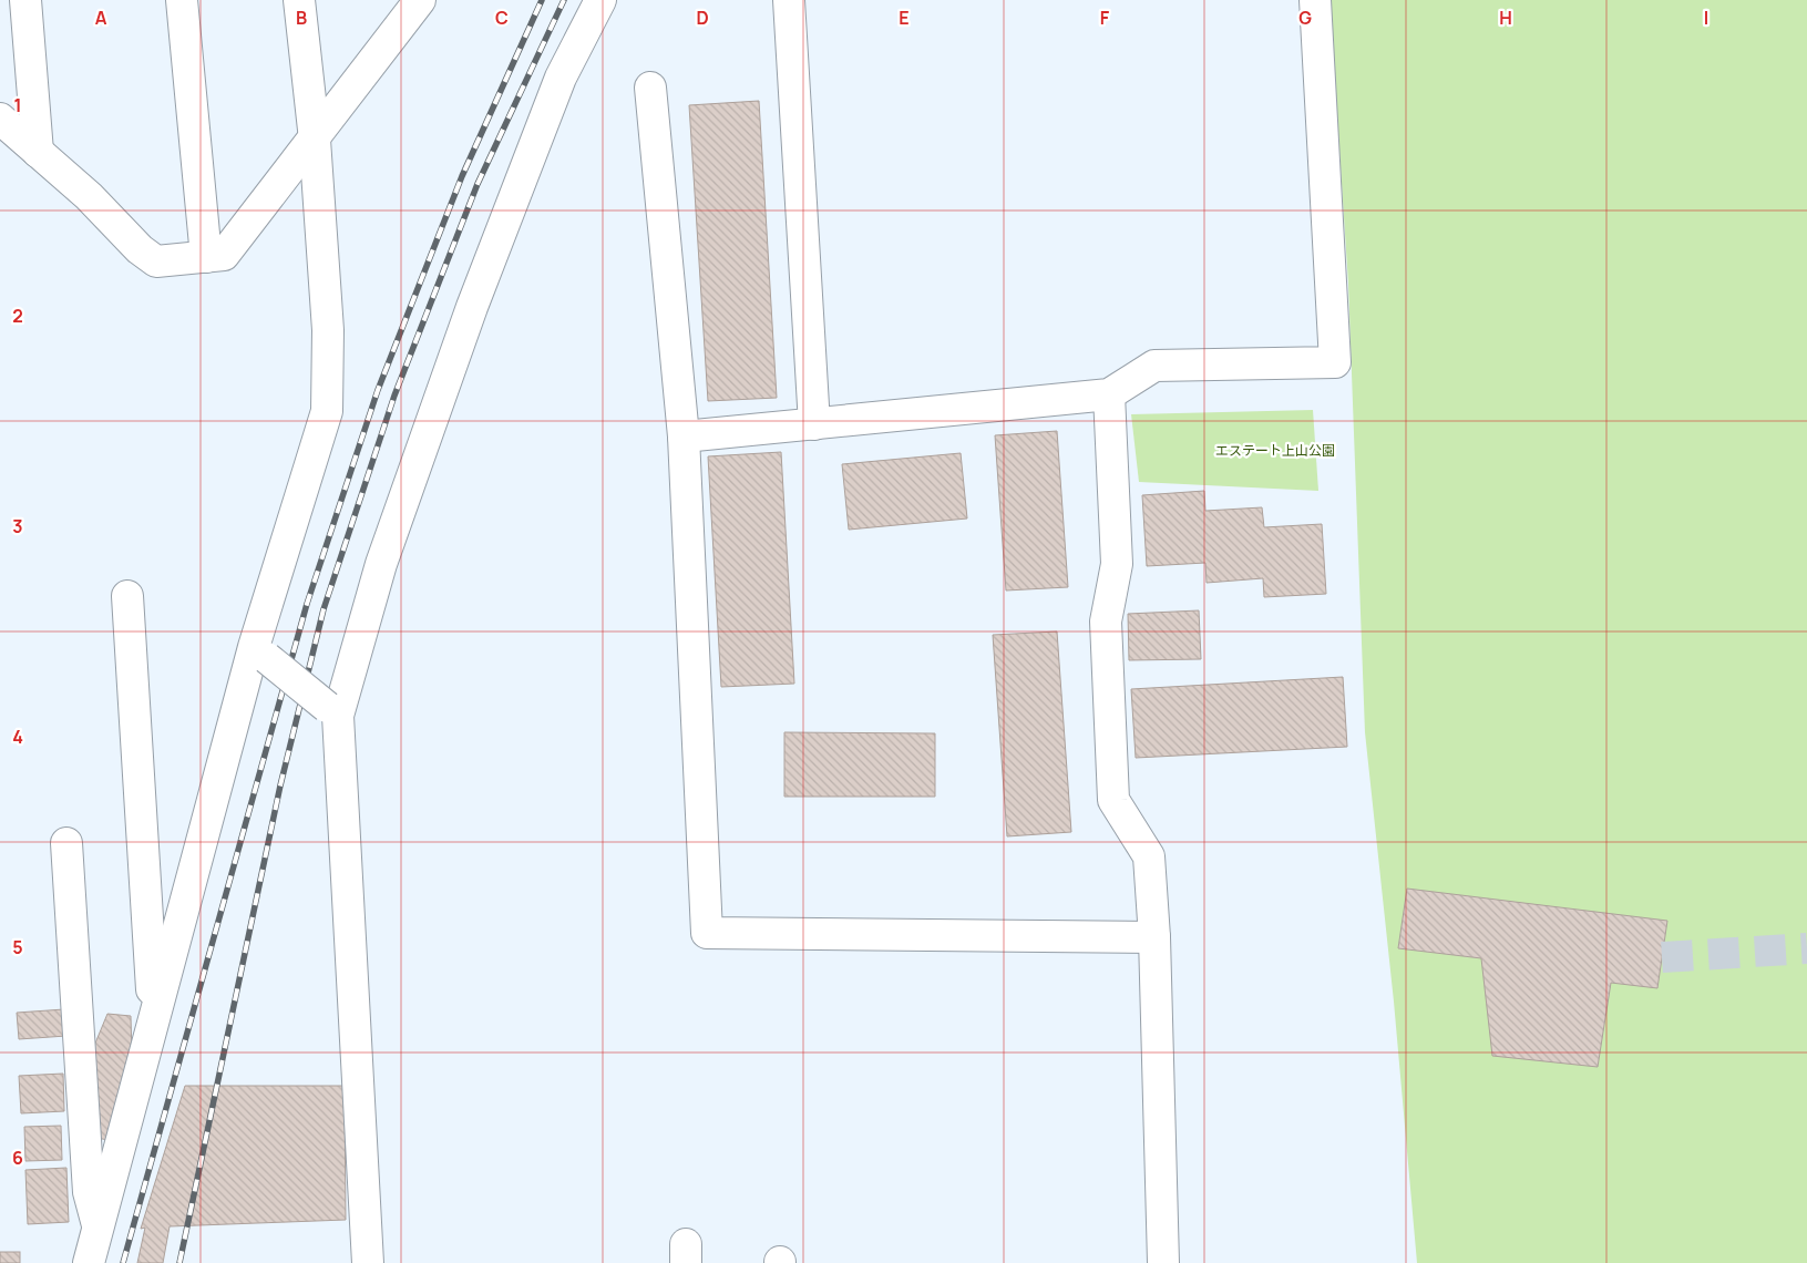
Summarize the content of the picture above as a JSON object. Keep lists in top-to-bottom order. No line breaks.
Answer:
{"parks":["エステート上山公園"],"grid":{"columns":["A","B","C","D","E","F","G","H","I"],"rows":["1","2","3","4","5","6"]}}
